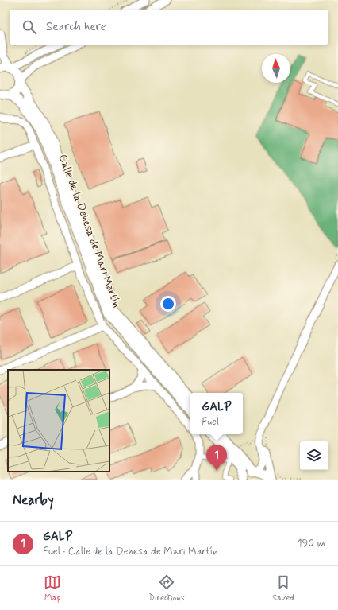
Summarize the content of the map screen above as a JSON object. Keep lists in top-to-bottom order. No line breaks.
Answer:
{"streets":{"street":["Calle de la Dehesa de Mari Martín"]},"north":"top","page":{"search":"Search here","popup":["GALP","Fuel"],"pins":"1","heading":"Nearby","list":[{"mark":"1","name":"GALP","note":"Fuel · Calle de la Dehesa de Mari Martín","value":"190 m"}],"nav":["Map","Directions","Saved"]}}
